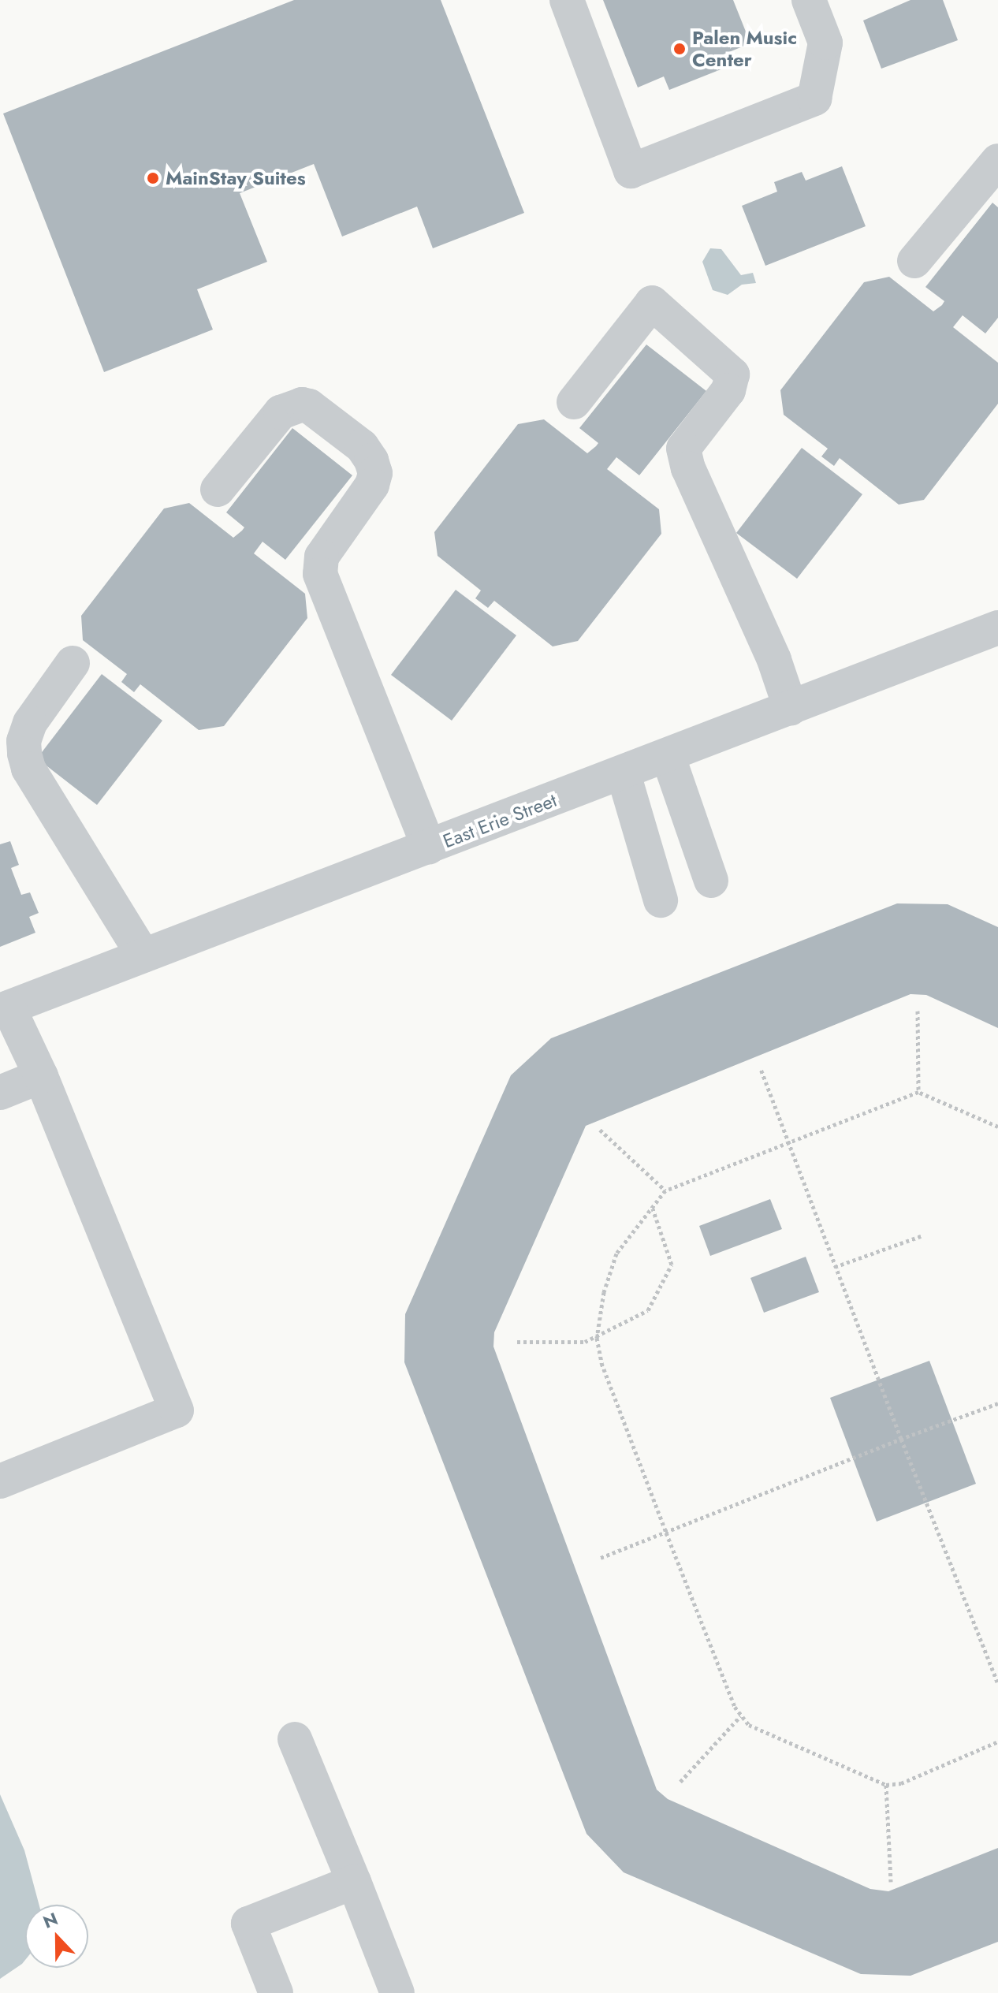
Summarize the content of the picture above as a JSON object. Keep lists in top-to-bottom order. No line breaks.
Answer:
{"streets":{"street":["East Erie Street"]},"places":["Palen Music Center","MainStay Suites"],"north":"top"}
